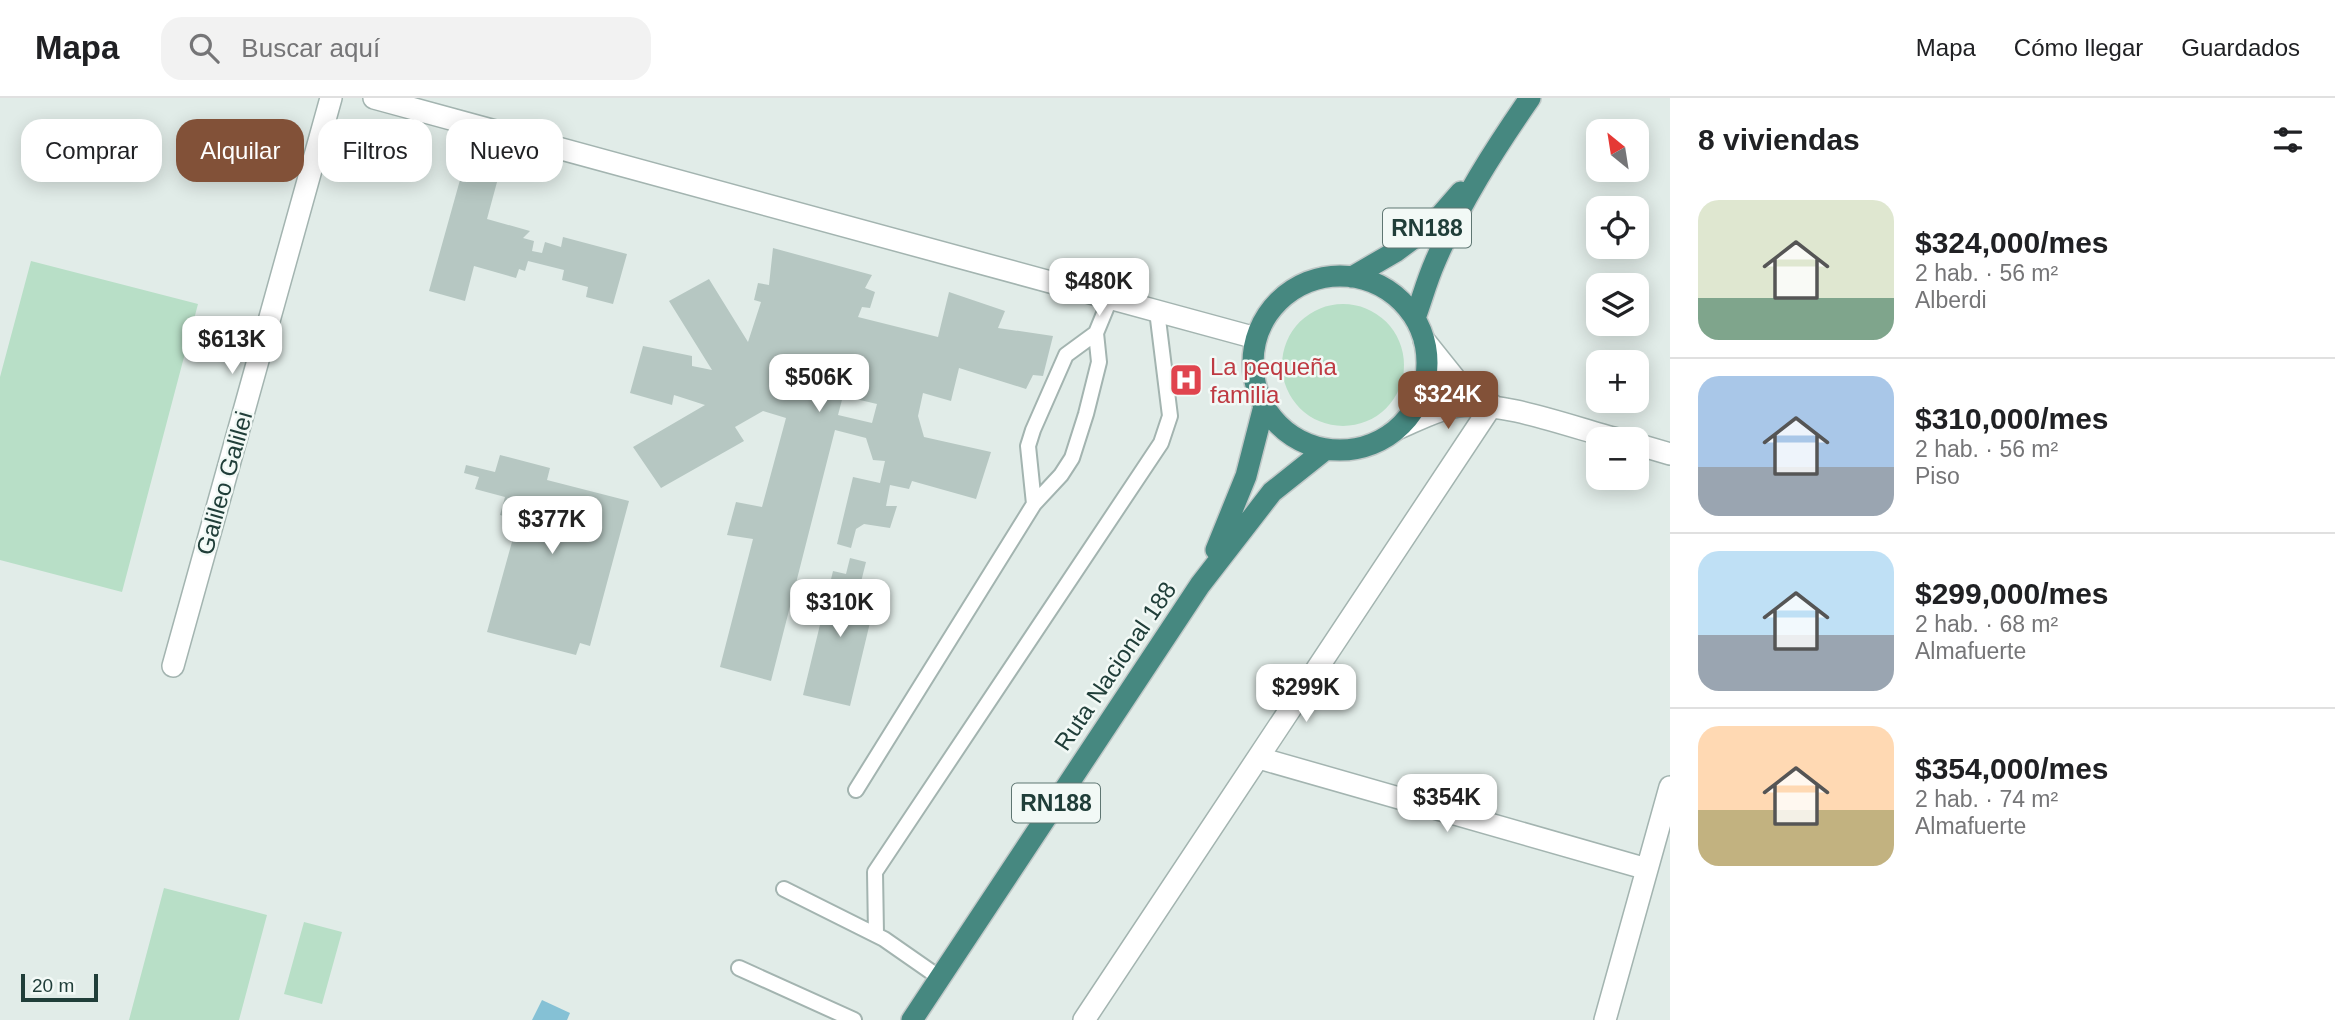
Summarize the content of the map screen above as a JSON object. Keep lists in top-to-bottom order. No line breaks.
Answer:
{"streets":{"highway":["RN188","Ruta Nacional 188"],"street":["Galileo Galilei"]},"crossings":[["RN188","Ruta Nacional 188"]],"places":{"hospital":["La pequeña familia"]},"scale_bar":"20 m","north":"top left","page":{"header":"Mapa","search":"Buscar aquí","nav":["Mapa","Cómo llegar","Guardados"],"heading":"8 viviendas","map_buttons":["+","−"],"chip":["Comprar","Alquilar","Filtros","Nuevo"],"list":[{"name":"$324,000/mes","note":"2 hab. · 56 m² · Alberdi"},{"name":"$310,000/mes","note":"2 hab. · 56 m² · Piso"},{"name":"$299,000/mes","note":"2 hab. · 68 m² · Almafuerte"},{"name":"$354,000/mes","note":"2 hab. · 74 m² · Almafuerte"}],"price":["$480K","$613K","$506K","$324K","$377K","$310K","$299K","$354K"],"scale":"20 m"}}
